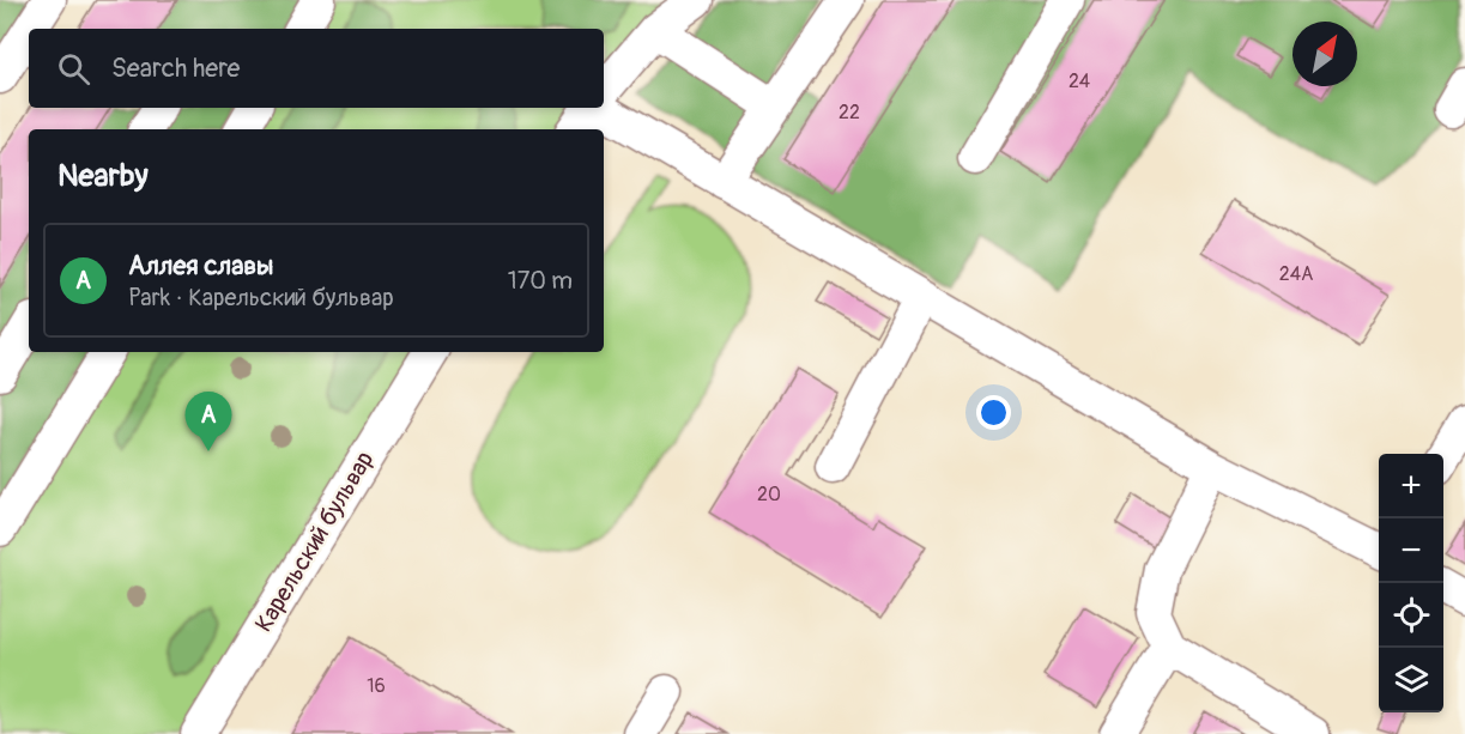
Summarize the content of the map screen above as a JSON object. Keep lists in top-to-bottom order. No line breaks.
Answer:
{"streets":{"street":["Карельский бульвар"]},"house_numbers":["24","22","24А","20","16"],"north":"top right","page":{"search":"Search here","heading":"Nearby","list":[{"mark":"A","name":"Аллея славы","note":"Park · Карельский бульвар","value":"170 m"}],"pins":"A","map_buttons":["+","−"]}}
